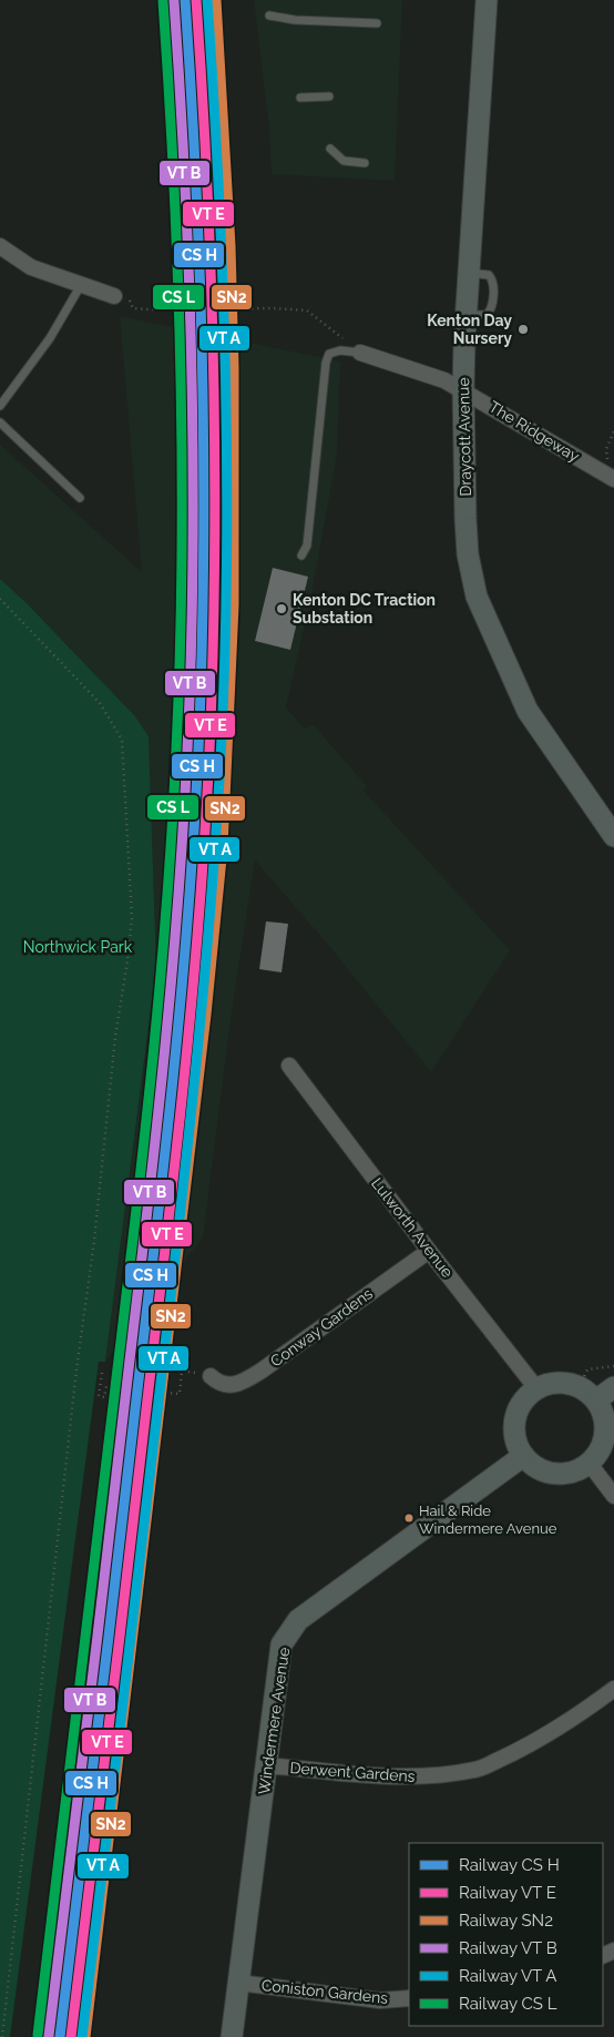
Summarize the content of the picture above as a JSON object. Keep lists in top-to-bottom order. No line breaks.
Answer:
{"streets":{"street":["The Ridgeway","Draycott Avenue","Lulworth Avenue","Conway Gardens","Windermere Avenue","Derwent Gardens","Coniston Gardens"]},"crossings":[["The Ridgeway","Draycott Avenue"],["Lulworth Avenue","Conway Gardens"],["Lulworth Avenue","Windermere Avenue"],["Windermere Avenue","Derwent Gardens"],["Windermere Avenue","Coniston Gardens"]],"parks":["Northwick Park"],"places":["Kenton Day Nursery","Kenton DC Traction Substation","Hail & Ride Windermere Avenue"],"lines":["rail line SN2"],"legend":["Railway CS H","Railway VT E","Railway SN2","Railway VT B","Railway VT A","Railway CS L"]}
